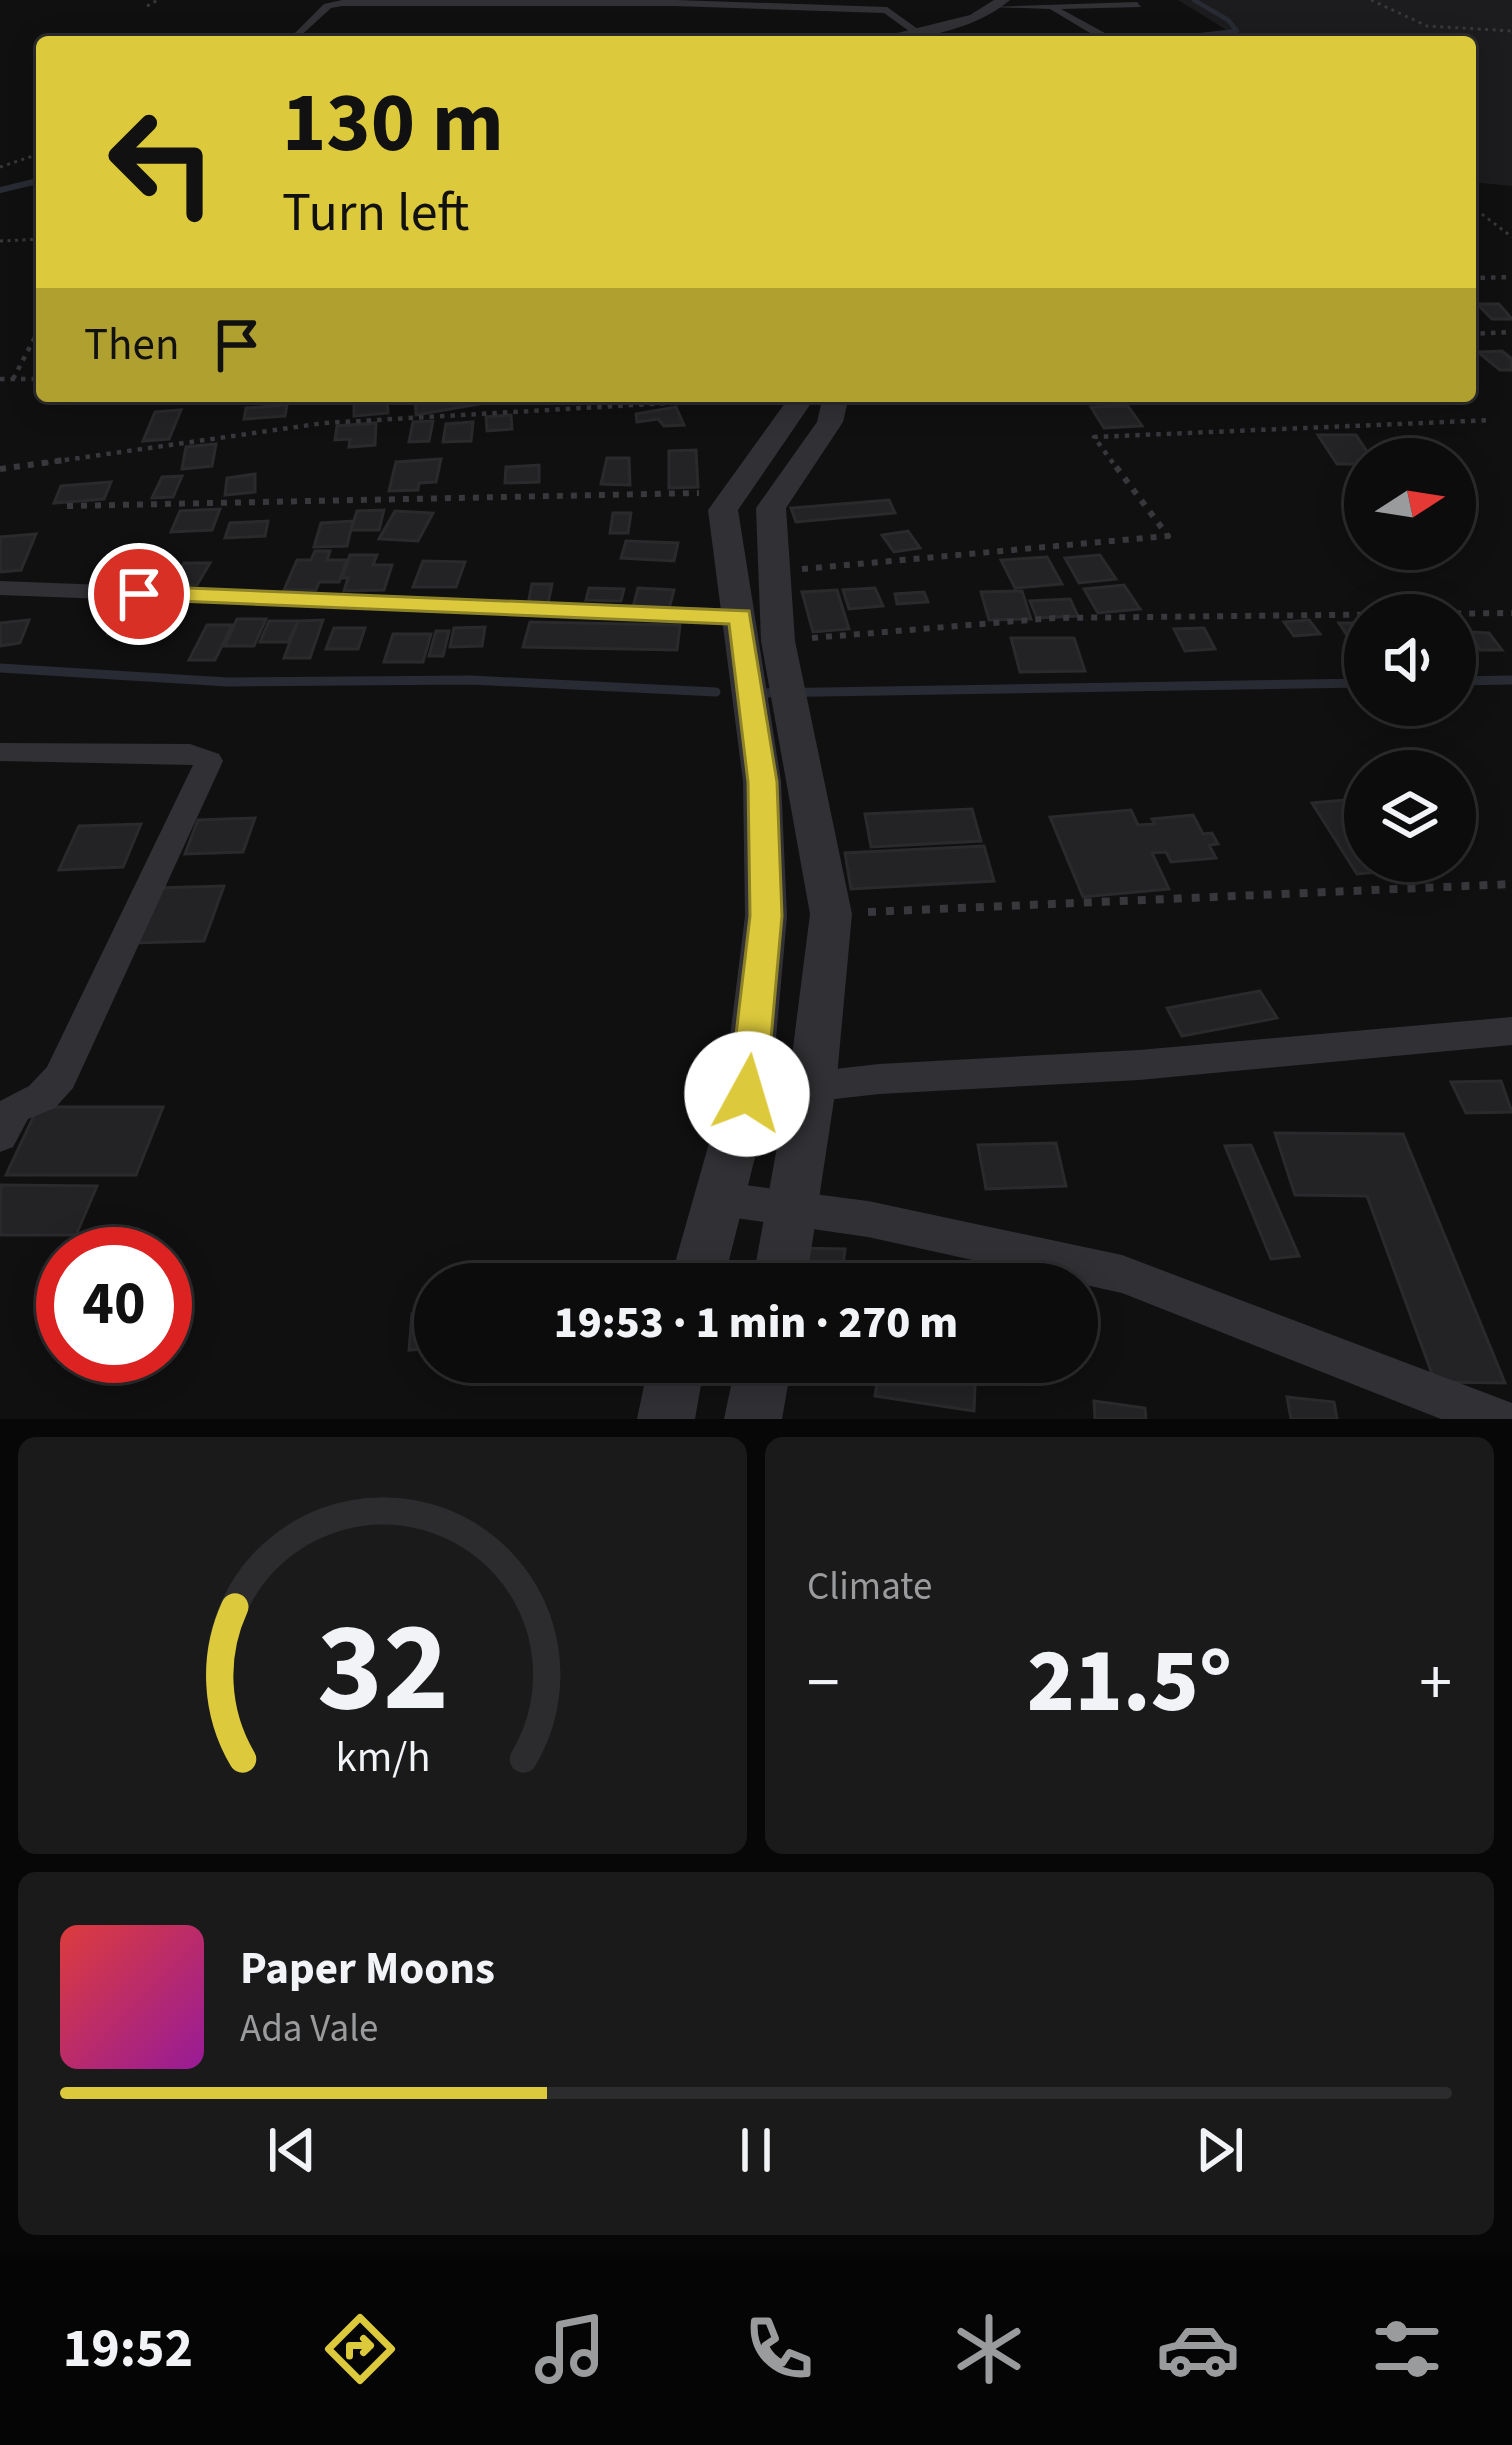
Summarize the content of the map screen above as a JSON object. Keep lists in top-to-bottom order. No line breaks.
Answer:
{"north":"right","page":{"turn":["130 m","Turn left"],"then":"Then","limit":"40","trip":"19:53 · 1 min · 270 m","tile":"Climate","heat":["−","21.5°","+"],"song":["Paper Moons","Ada Vale"],"tabs":"19:52","gauge":["32","km/h"]}}
